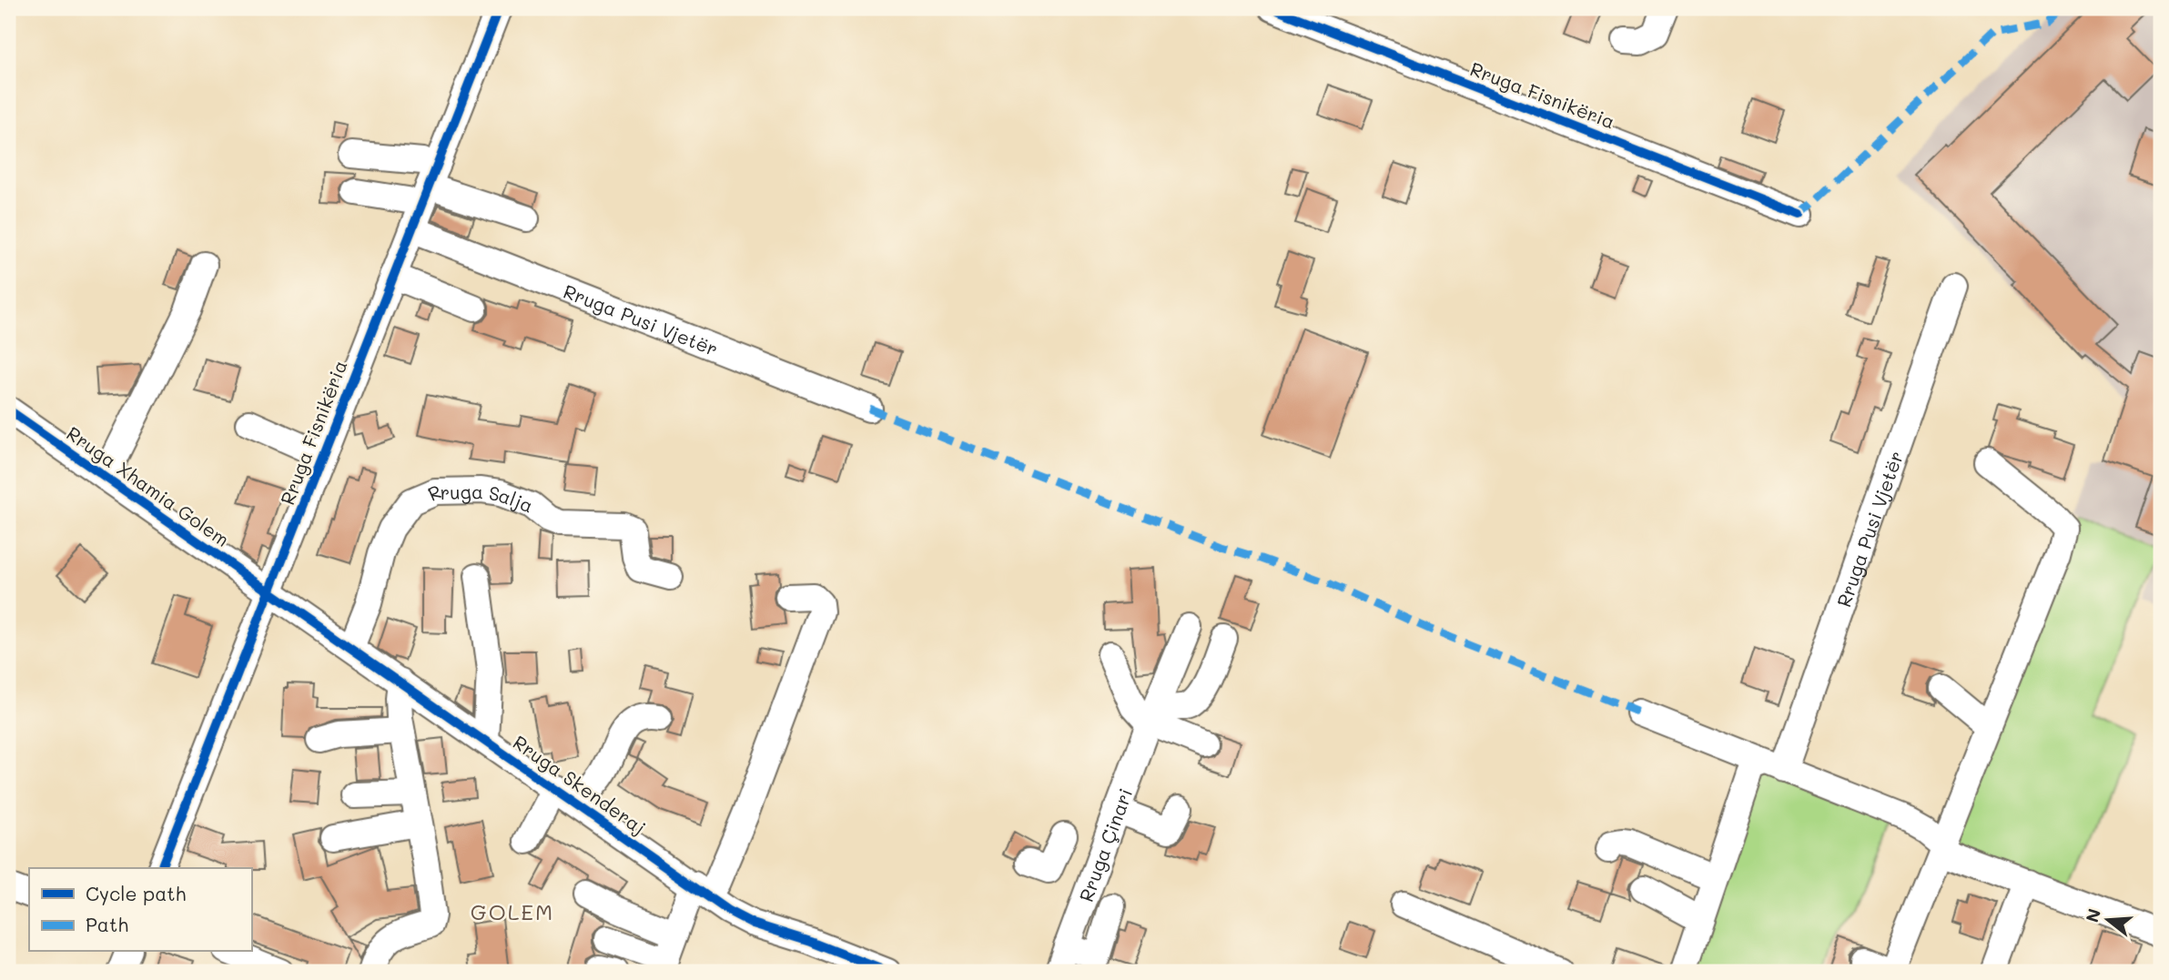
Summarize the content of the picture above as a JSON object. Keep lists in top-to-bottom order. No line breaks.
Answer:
{"streets":{"street":["Rruga Fisnikëria","Rruga Pusi Vjetër","Rruga Xhamia Golem","Rruga Salja","Rruga Skenderaj","Rruga Çinari"]},"crossings":[["Rruga Fisnikëria","Rruga Pusi Vjetër"],["Rruga Fisnikëria","Rruga Xhamia Golem"],["Rruga Fisnikëria","Rruga Skenderaj"],["Rruga Xhamia Golem","Rruga Skenderaj"],["Rruga Salja","Rruga Skenderaj"]],"districts":["GOLEM"],"legend":["Cycle path","Path"],"north":"left"}
